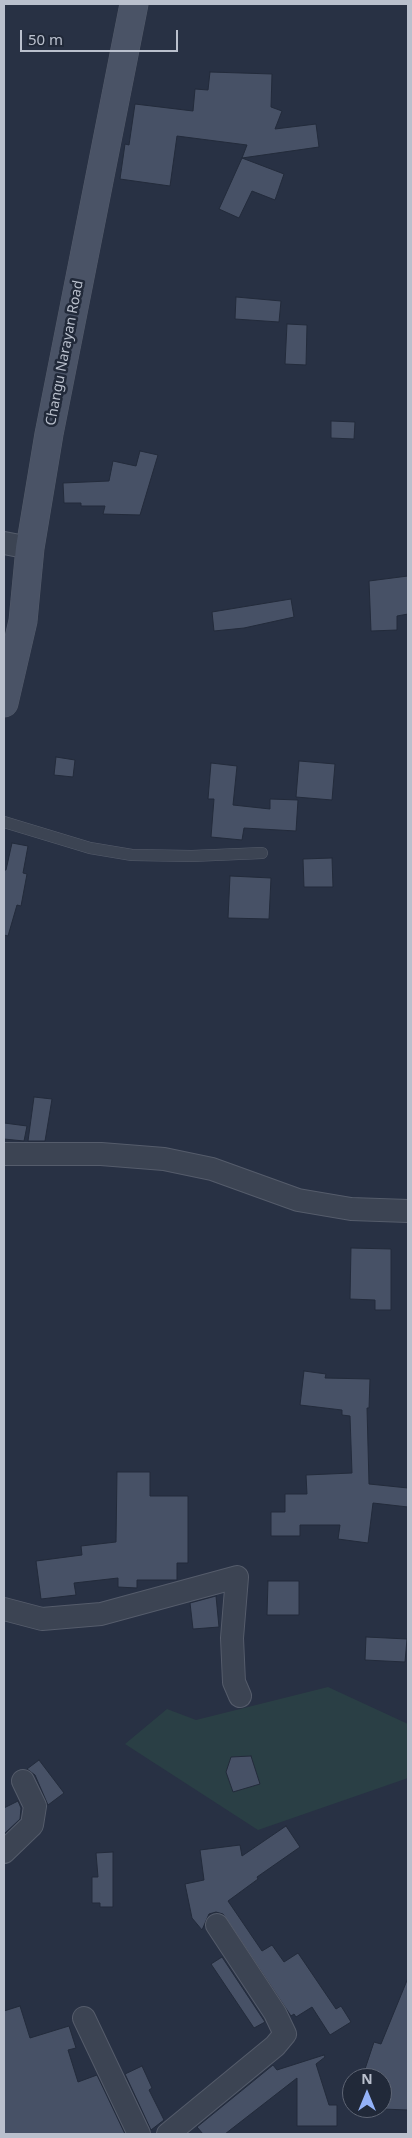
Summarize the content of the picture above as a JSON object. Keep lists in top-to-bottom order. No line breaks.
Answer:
{"streets":{"main road":["Changu Narayan Road"]},"scale_bar":"50 m","north":"top"}
